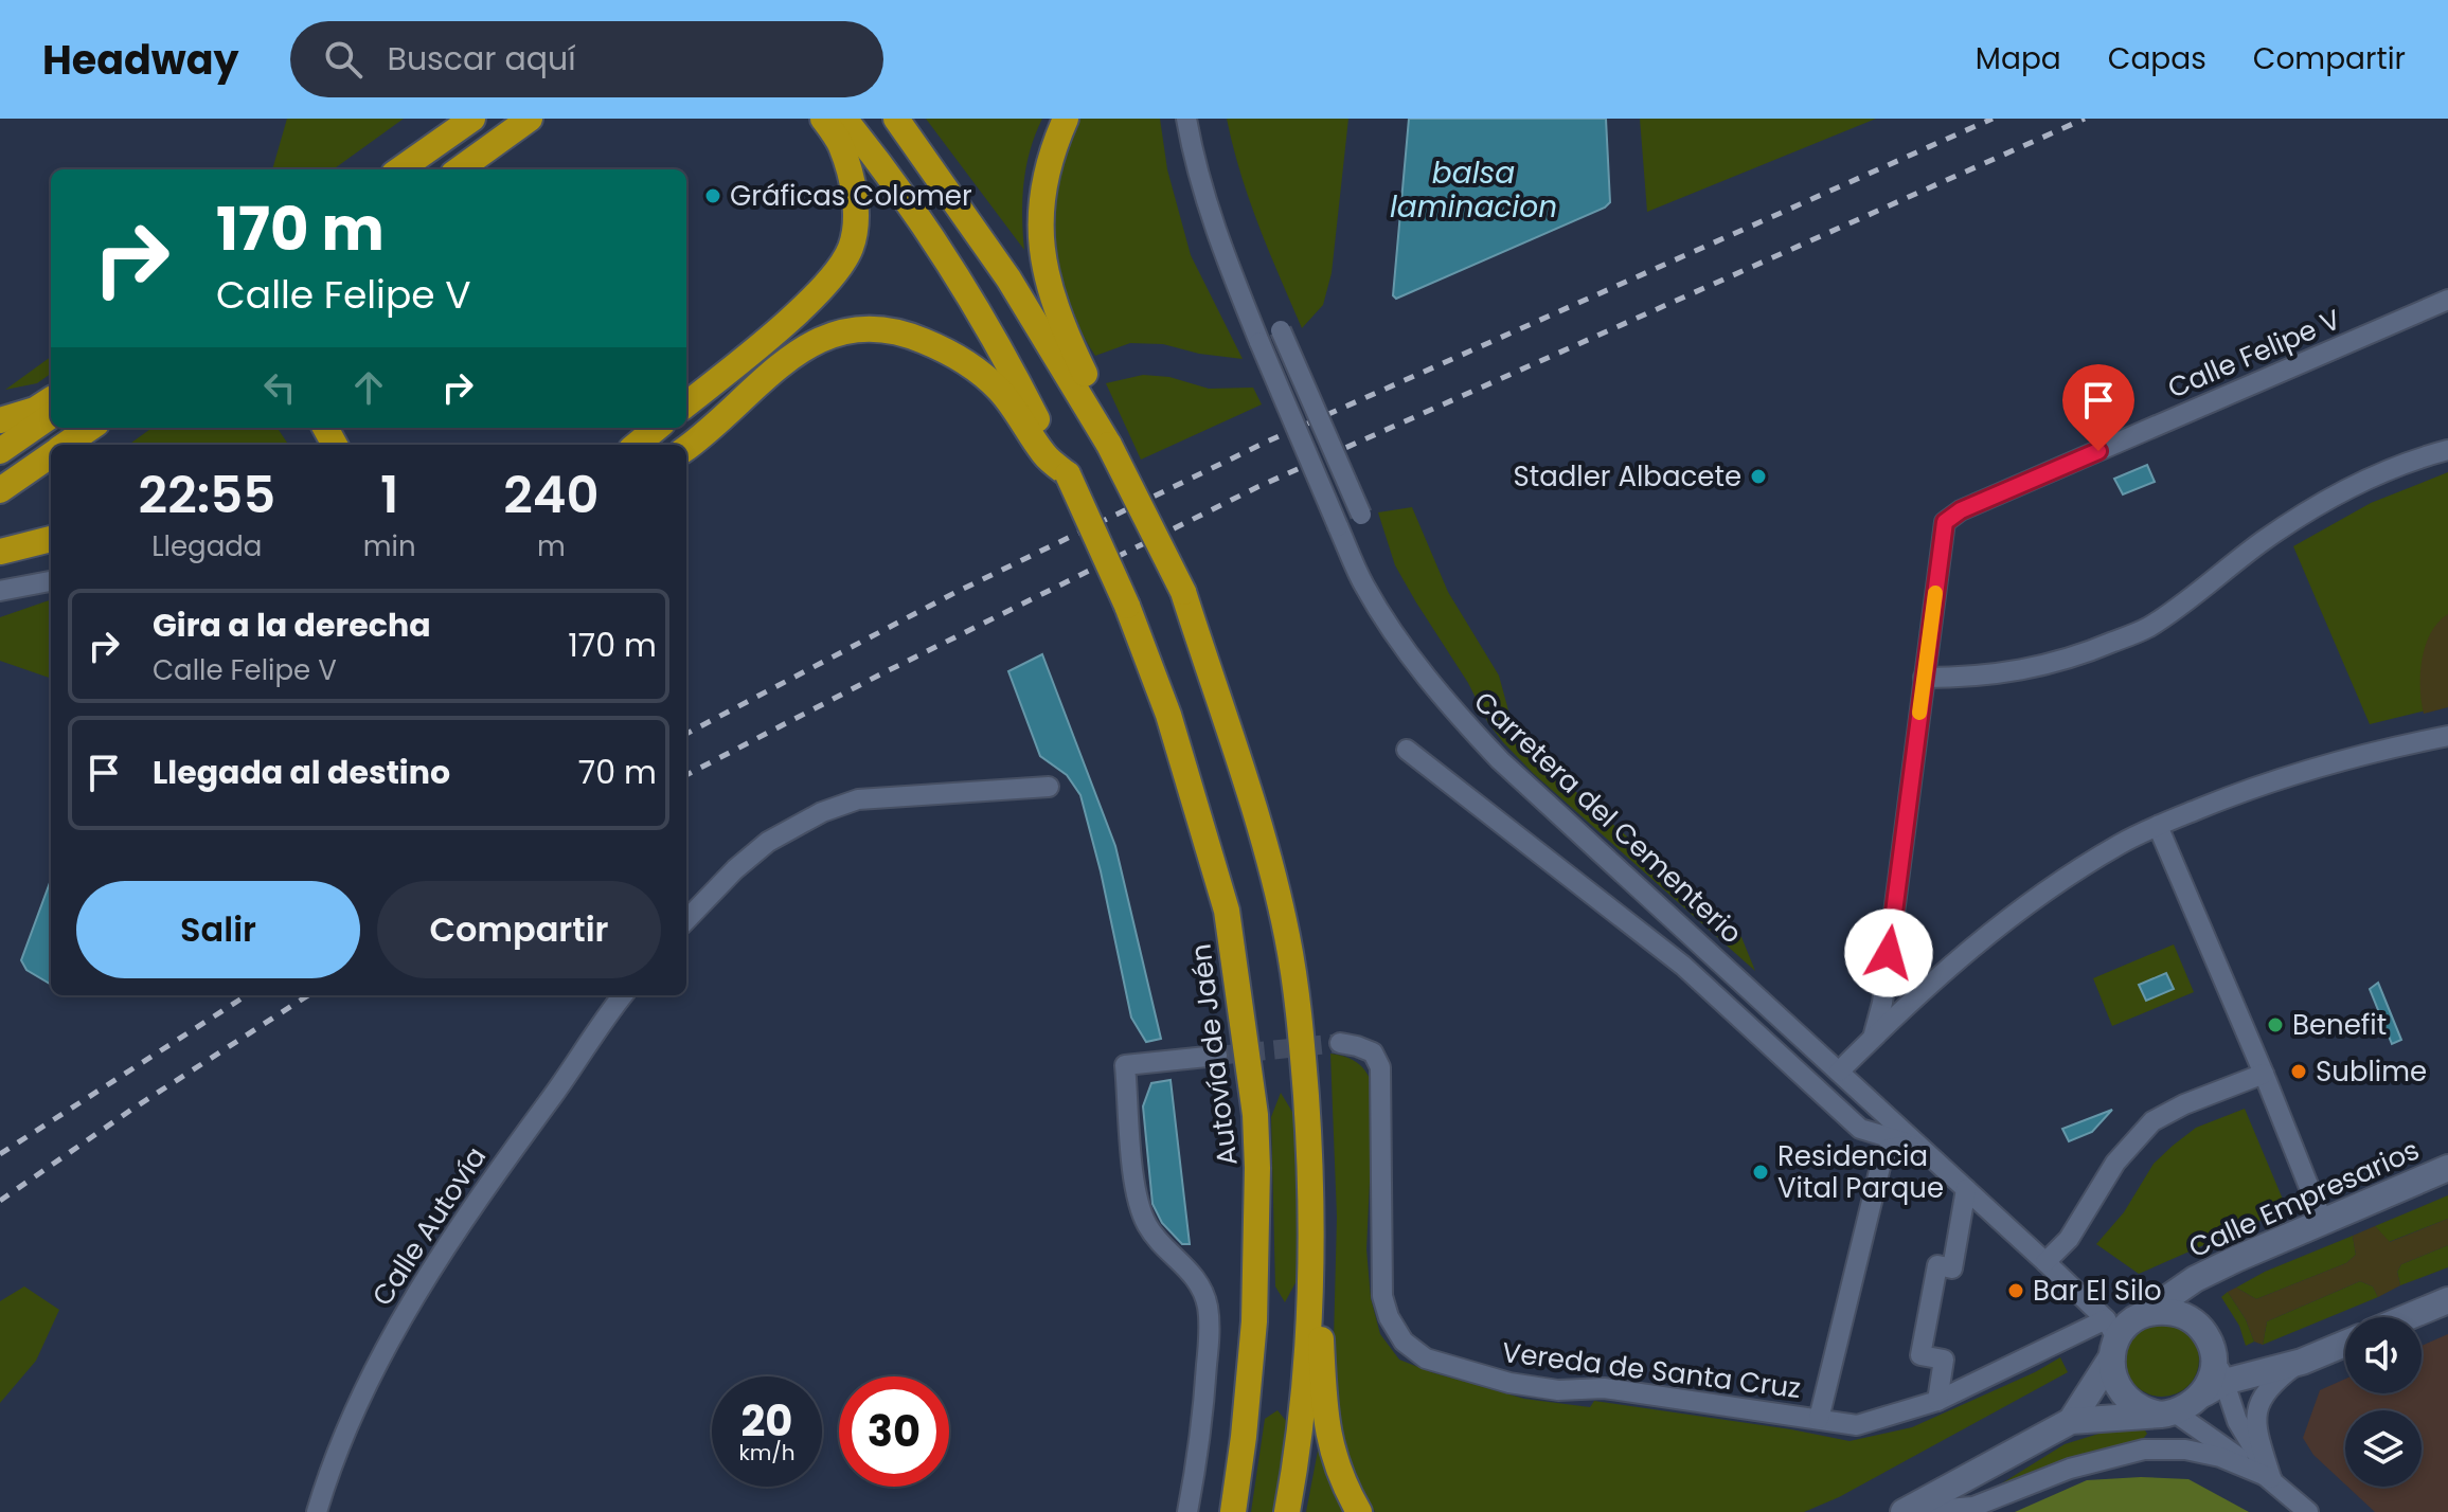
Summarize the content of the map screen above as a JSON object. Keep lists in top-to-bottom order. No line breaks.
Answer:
{"streets":{"highway":["Autovía de Jaén"],"main road":["Calle Empresarios"],"street":["Calle Felipe V","Carretera del Cementerio","Calle Autovía","Vereda de Santa Cruz"]},"crossings":[["Carretera del Cementerio","Calle Empresarios"],["Carretera del Cementerio","Vereda de Santa Cruz"],["Calle Empresarios","Vereda de Santa Cruz"]],"water":["balsa laminacion"],"places":["Gráficas Colomer","Stadler Albacete","Benefit","Sublime","Residencia Vital Parque","Bar El Silo"],"page":{"header":"Headway","search":"Buscar aquí","nav":["Mapa","Capas","Compartir"],"turn":["170 m","Calle Felipe V"],"eta":["22:55","Llegada","1","min","240","m"],"list":[{"name":"Gira a la derecha","note":"Calle Felipe V","value":"170 m"},{"name":"Llegada al destino","value":"70 m"}],"buttons":["Salir","Compartir"],"speed":"20 km/h","limit":"30"}}
